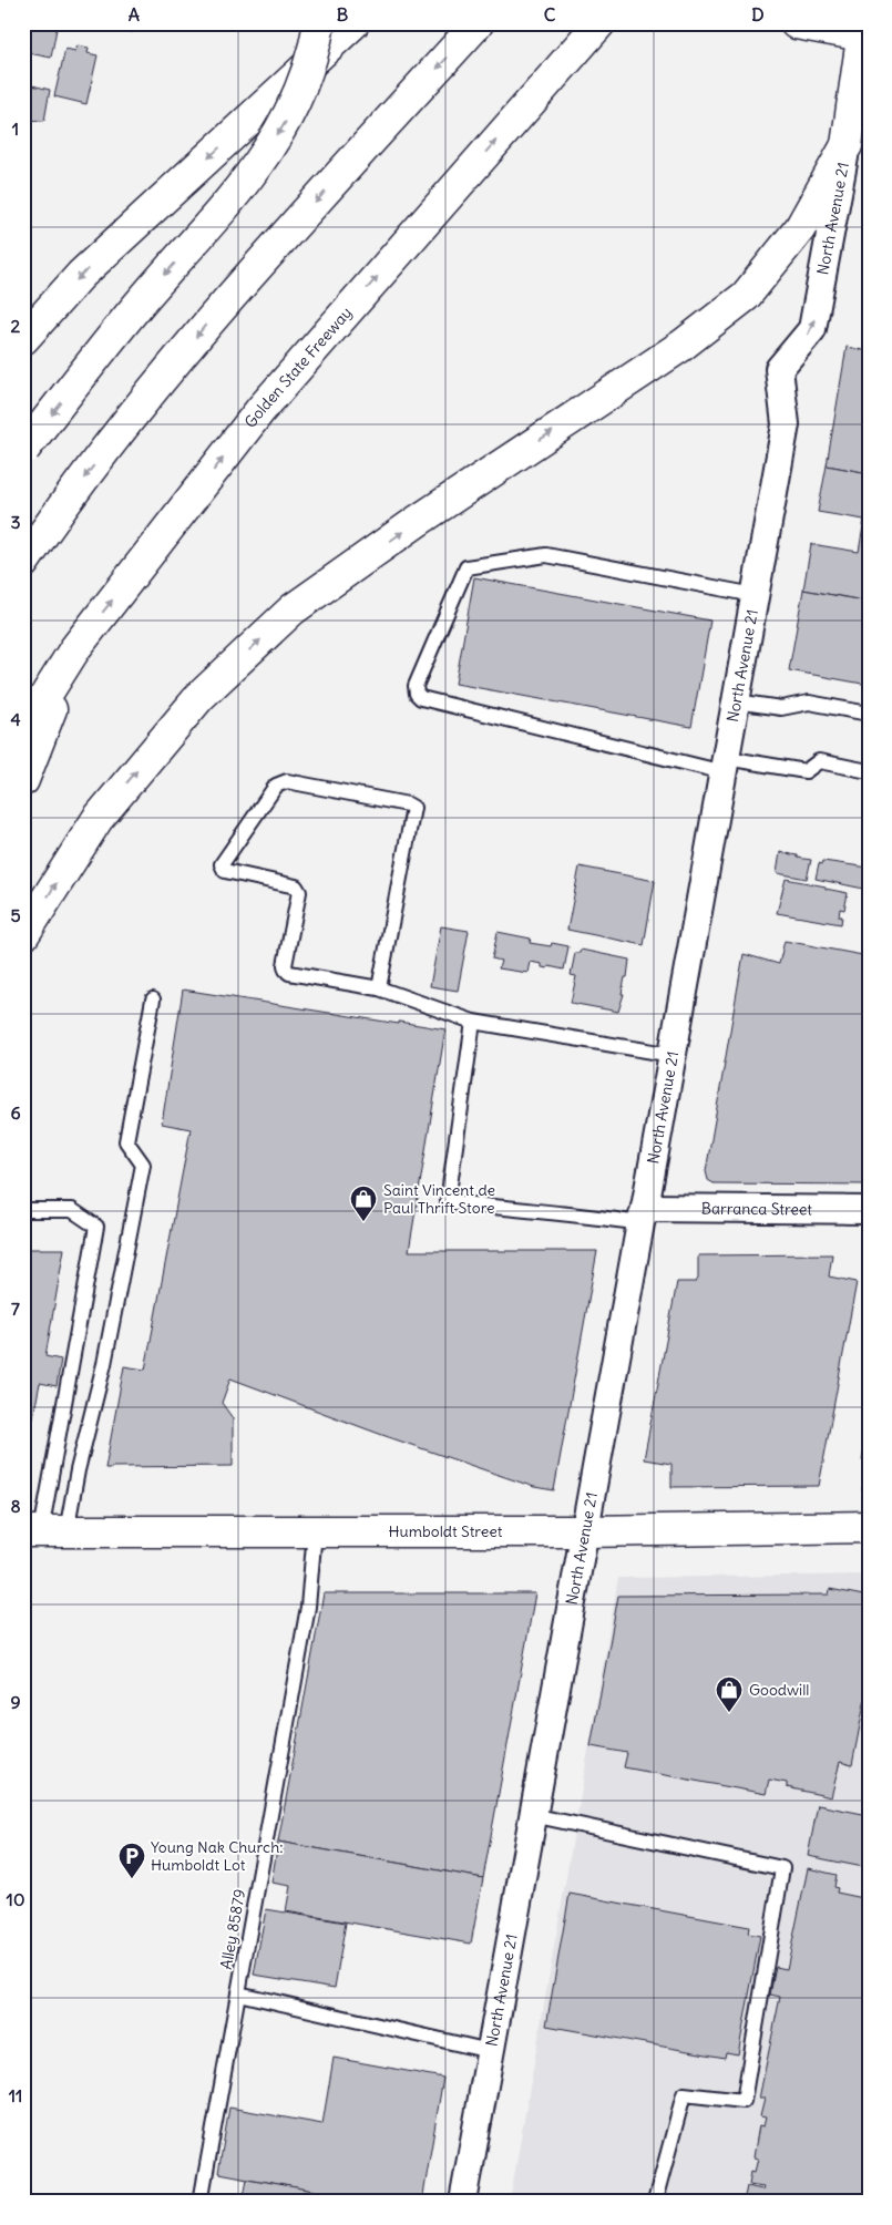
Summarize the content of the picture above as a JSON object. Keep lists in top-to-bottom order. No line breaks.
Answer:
{"streets":{"main road":["North Avenue 21","Golden State Freeway","Humboldt Street"],"street":["Barranca Street"],"lane":["Alley 85879"]},"crossings":[["North Avenue 21","Barranca Street"],["North Avenue 21","Humboldt Street"],["Humboldt Street","Alley 85879"]],"places":{"shop":["Saint Vincent de Paul Thrift Store","Goodwill"],"parking":["Young Nak Church: Humboldt Lot"]},"grid":{"columns":["A","B","C","D"],"rows":["1","2","3","4","5","6","7","8","9","10","11"]}}
